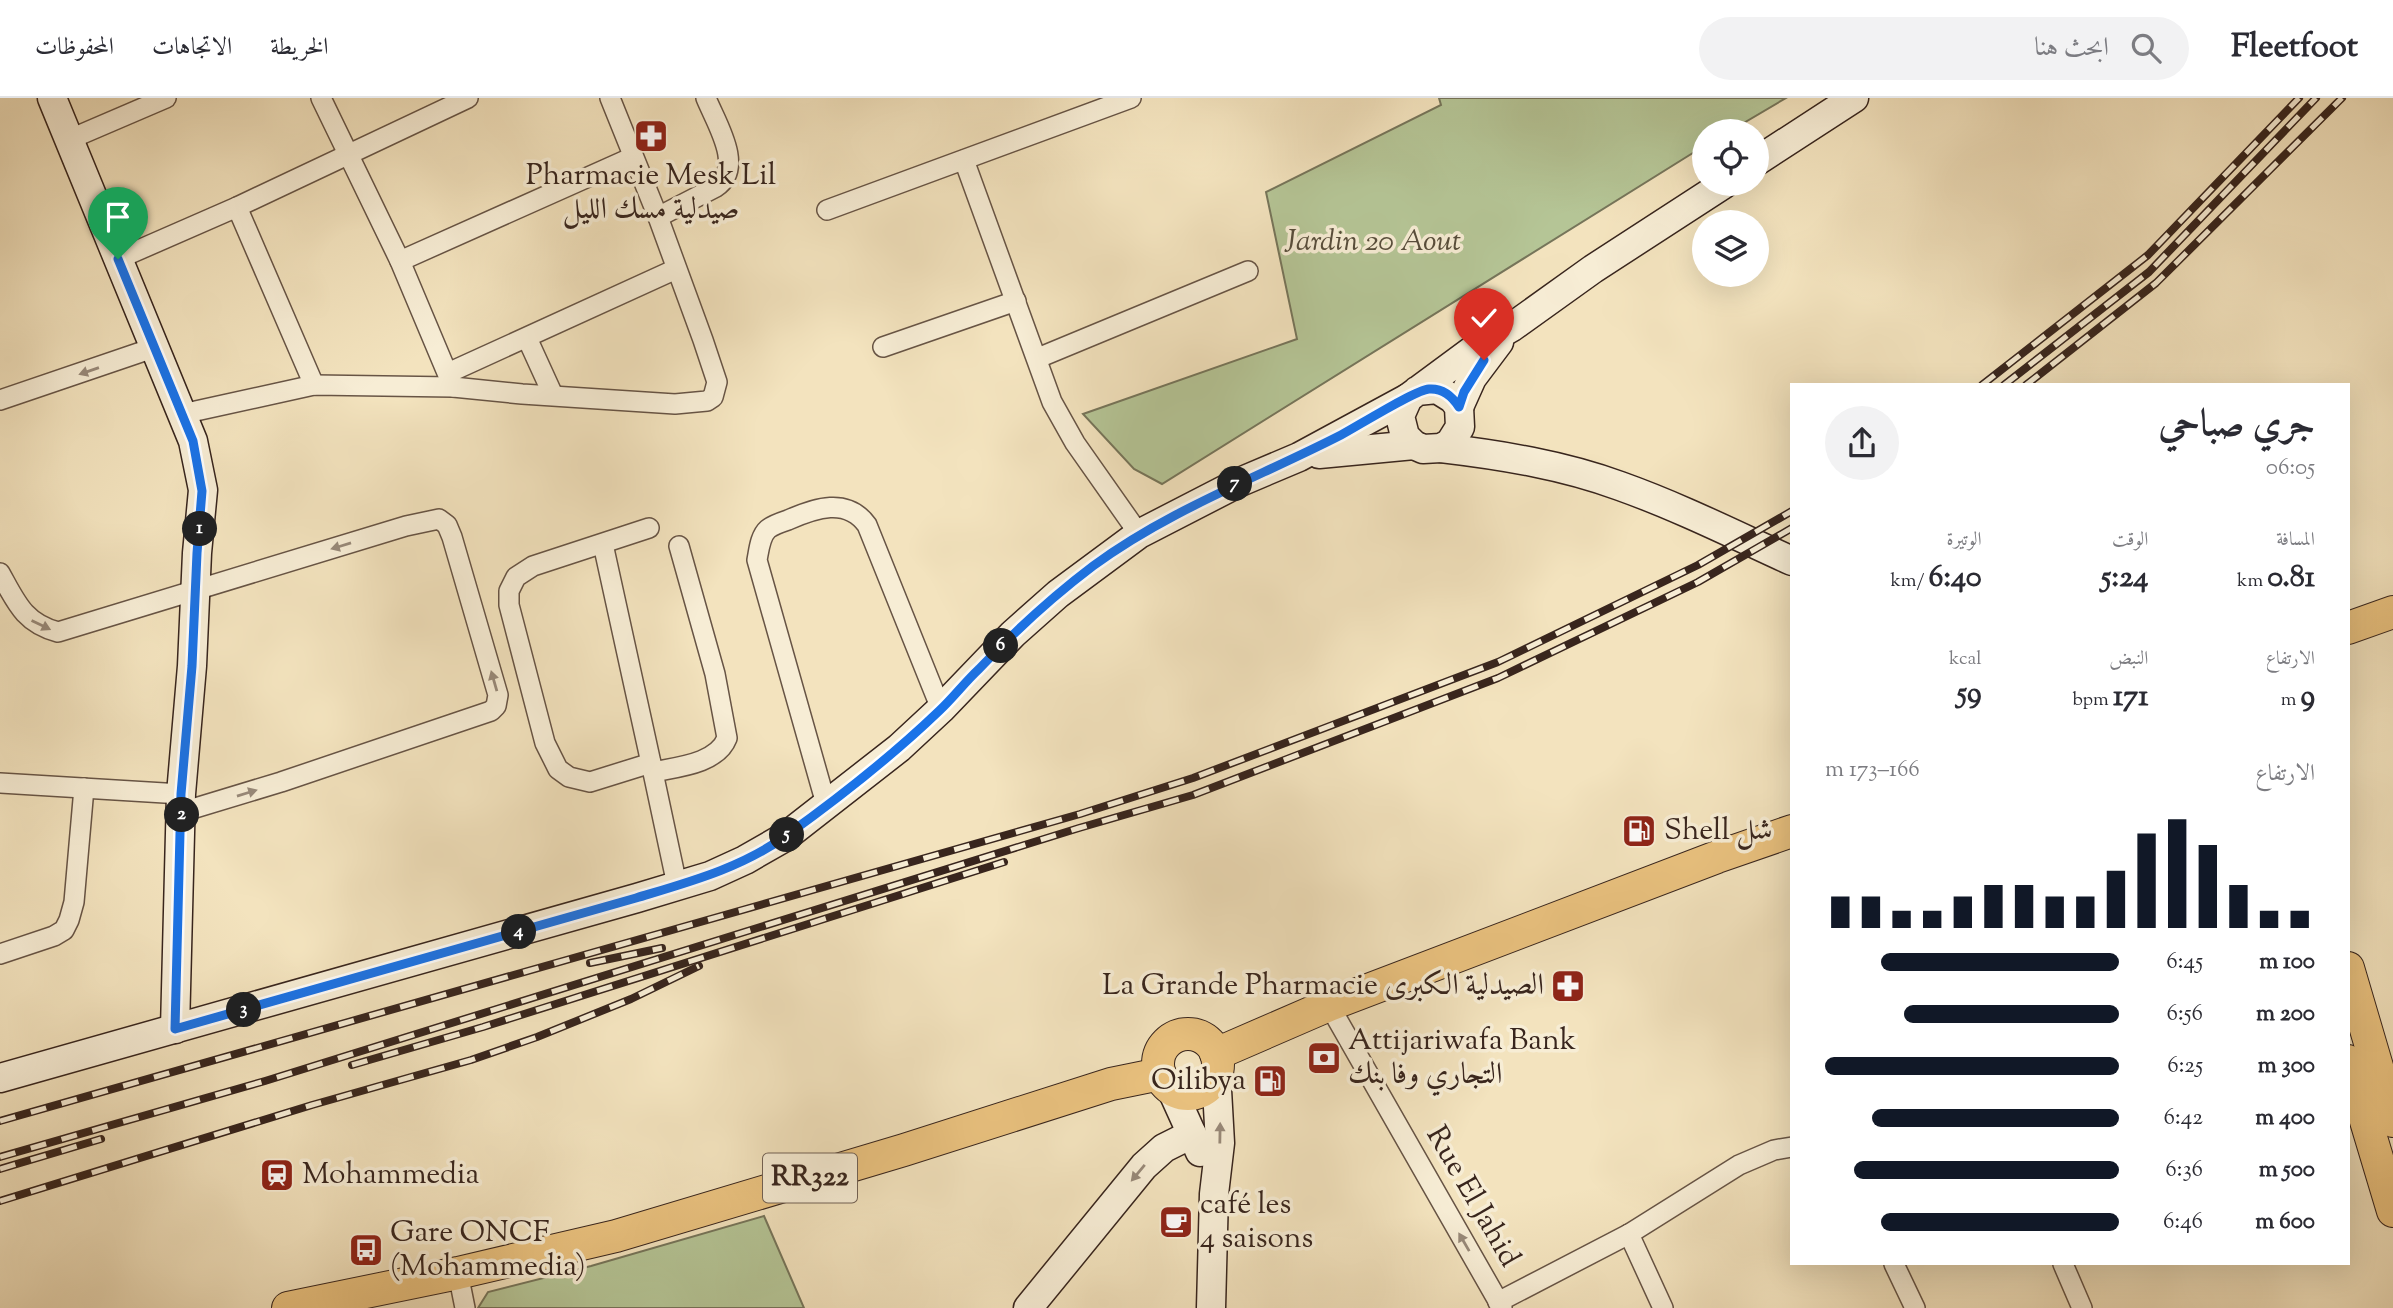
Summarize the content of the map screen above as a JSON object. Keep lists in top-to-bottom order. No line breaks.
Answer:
{"streets":{"main road":["RR322"],"street":["Rue El Jahid"]},"crossings":[["RR322","Rue El Jahid"]],"one_way":["Rue El Jahid"],"parks":["Jardin 20 Aout"],"places":{"pharmacy":["Pharmacie Mesk Lil صيدلية مسك الليل","La Grande Pharmacie الصيدلية الكبرى"],"fuel station":["Shell شل","Oilibya"],"bank":["Attijariwafa Bank التجاري وفا بنك"],"station":["Mohammedia"],"cafe":["café les 4 saisons"],"bus stop":["Gare ONCF (Mohammedia)"]},"page":{"header":"Fleetfoot","search":"ابحث هنا","nav":["الخريطة","الاتجاهات","المحفوظات"],"heading":["جري صباحي","06:05"],"pins":["7","1","6","2","5","4","3"],"stats":[["المسافة","0.81 km"],["الوقت","5:24"],["الوتيرة","6:40 /km"],["الارتفاع","9 m"],["النبض","171 bpm"],["kcal","59"]],"chart":["الارتفاع","166–173 m"],"list":[{"name":"100 m","note":"6:45"},{"name":"200 m","note":"6:56"},{"name":"300 m","note":"6:25"},{"name":"400 m","note":"6:42"},{"name":"500 m","note":"6:36"},{"name":"600 m","note":"6:46"}]}}
